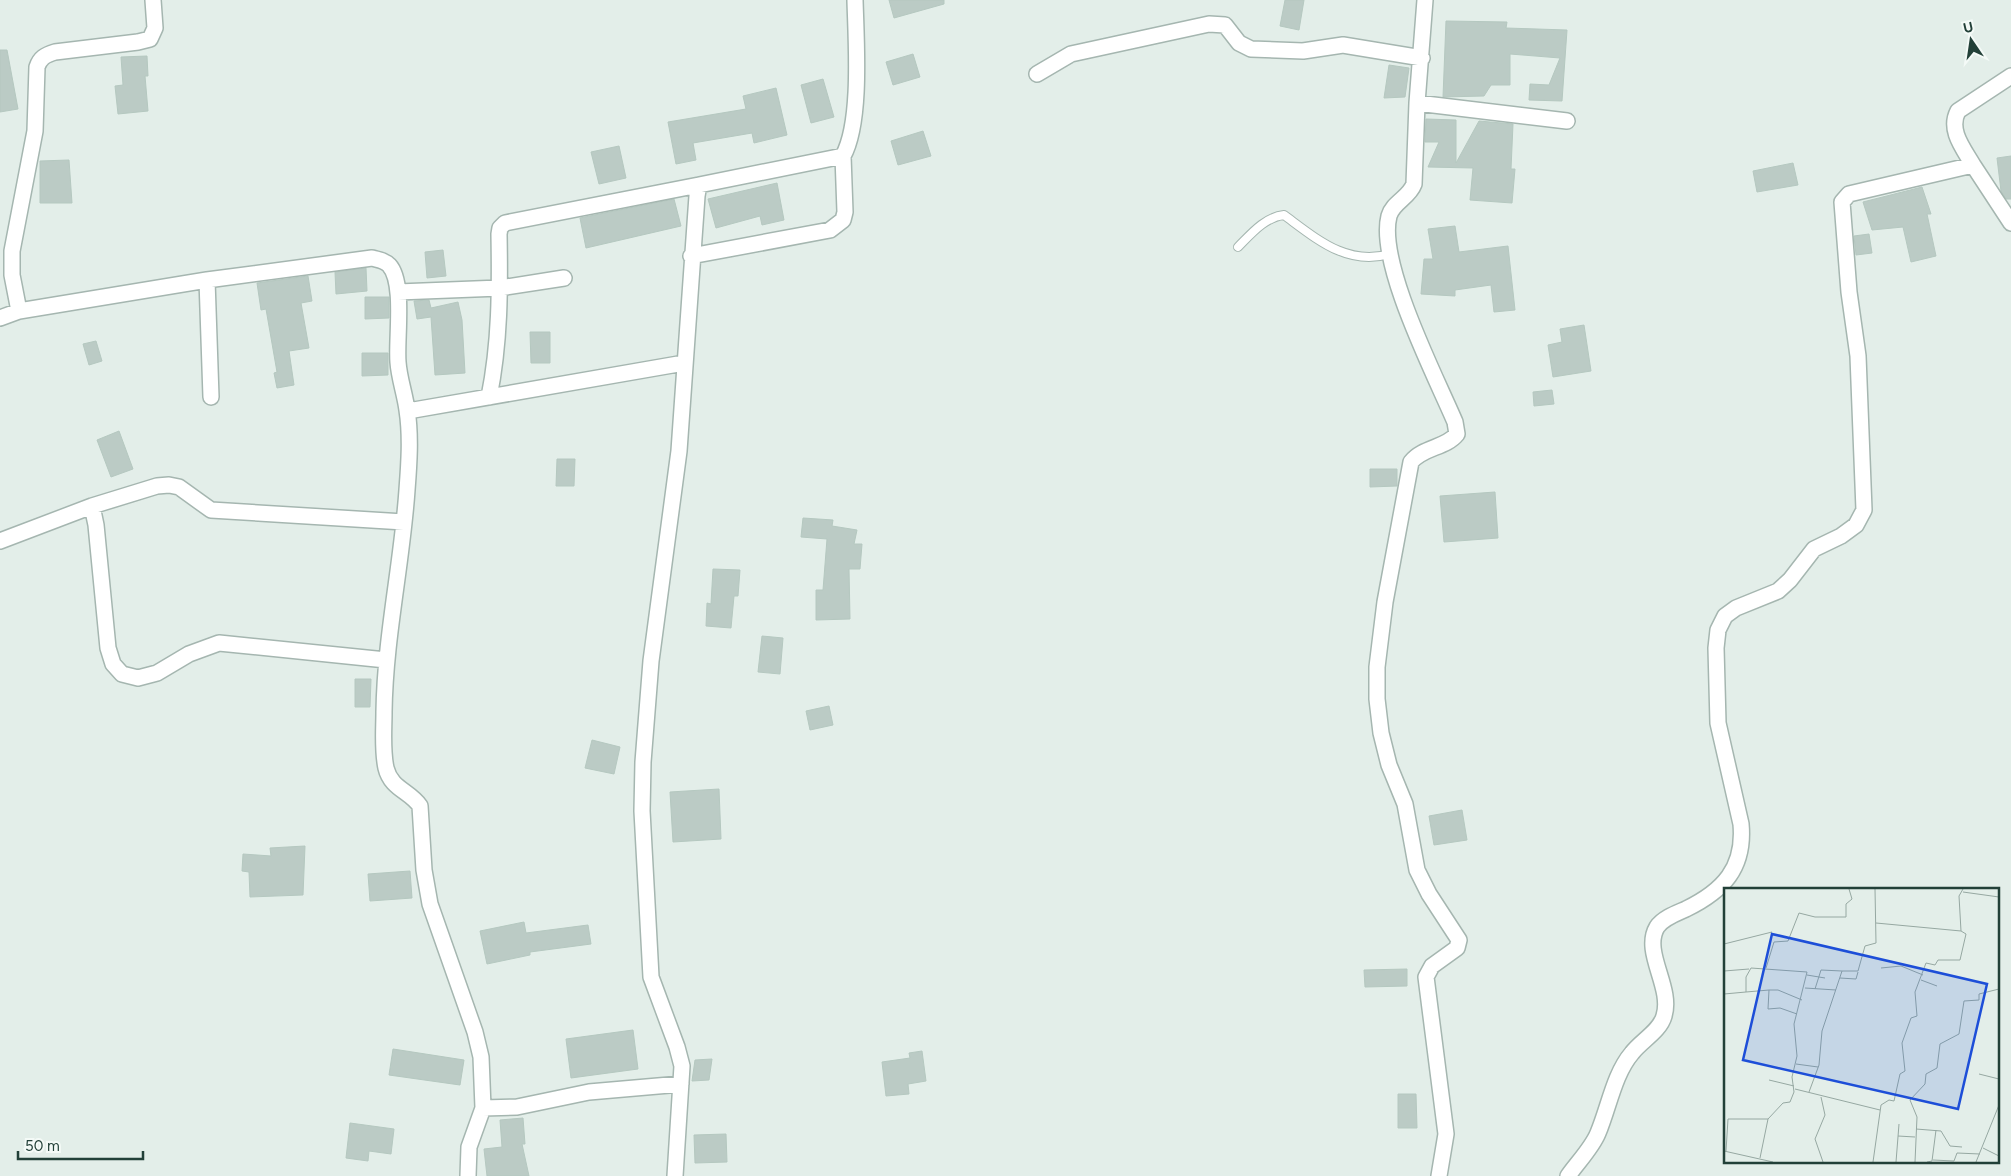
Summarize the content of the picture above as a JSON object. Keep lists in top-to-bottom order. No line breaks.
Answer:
{"scale_bar":"50 m","north":"top"}
